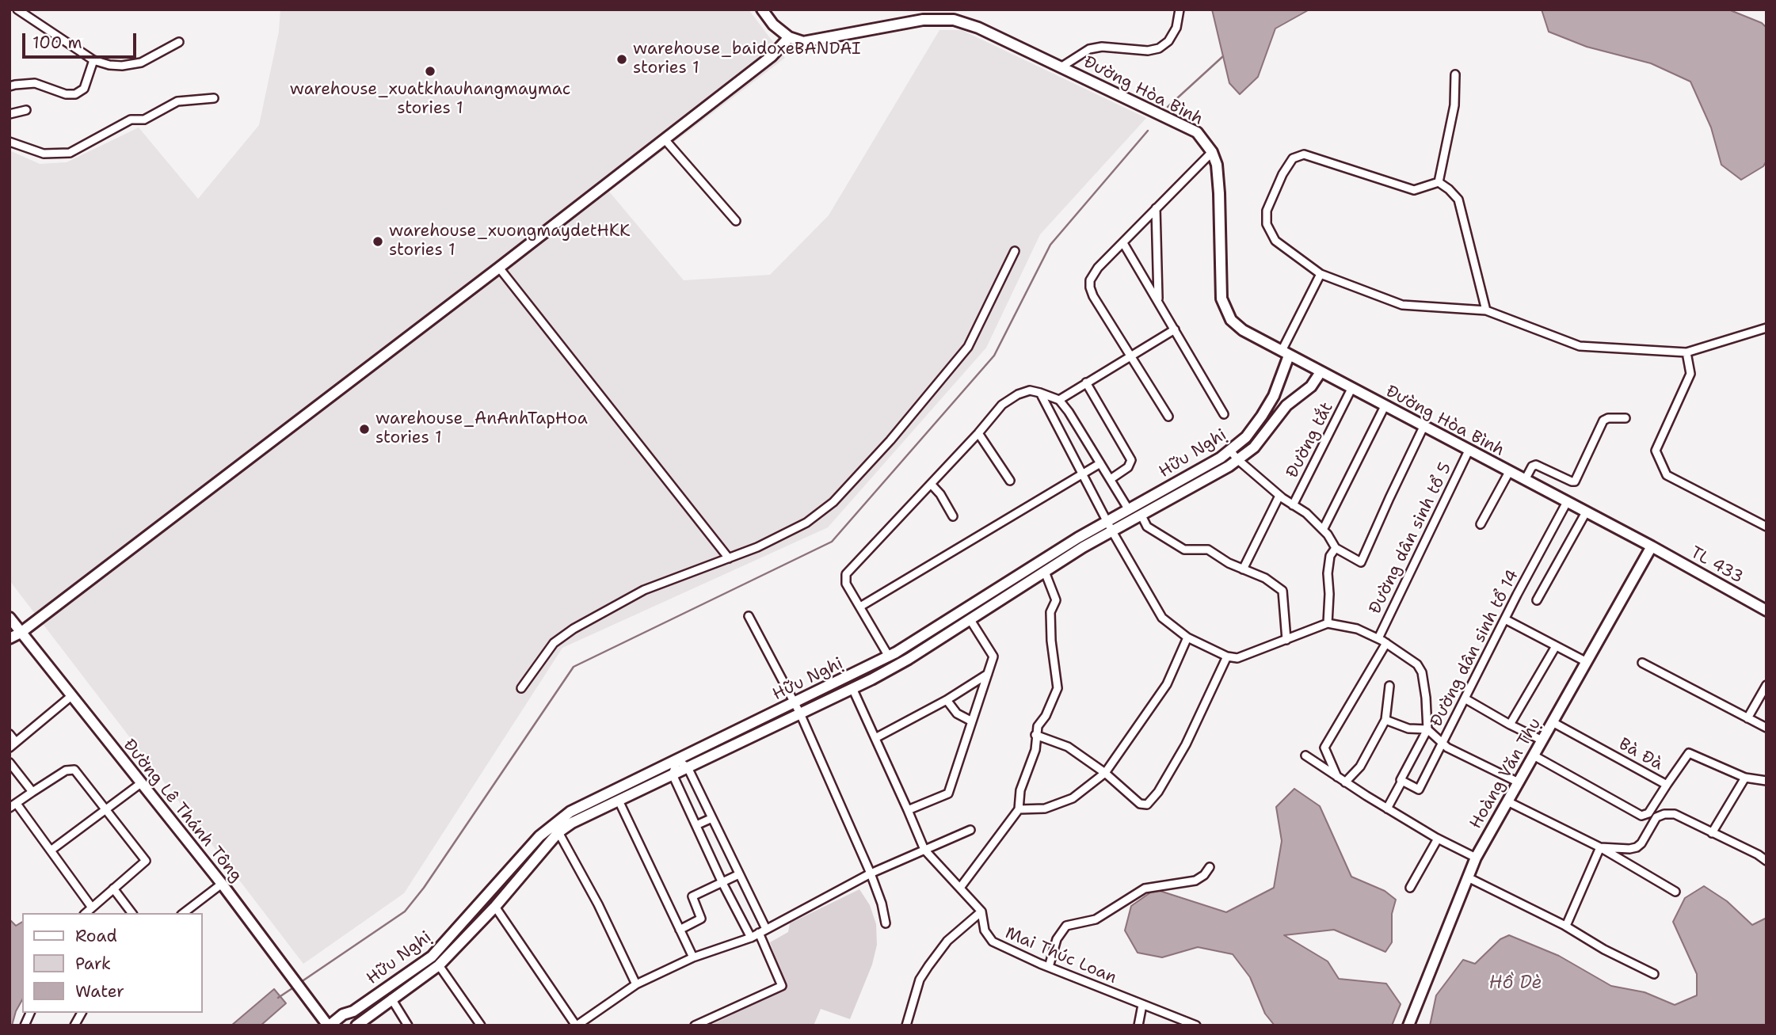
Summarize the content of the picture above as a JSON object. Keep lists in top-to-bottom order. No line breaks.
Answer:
{"streets":{"main road":["Đường Hòa Bình","Hữu Nghị","TL 433","Hoàng Văn Thụ","Đường Lê Thánh Tông"],"street":["Đường tắt","Đường dân sinh tổ 5","Đường dân sinh tổ 14","Bà Đà","Mai Thúc Loan"]},"crossings":[["Đường Hòa Bình","Đường tắt"],["Đường Hòa Bình","Hữu Nghị"],["Đường Hòa Bình","Đường dân sinh tổ 5"],["Đường Hòa Bình","TL 433"],["Đường Hòa Bình","Đường dân sinh tổ 14"],["Đường Hòa Bình","Hoàng Văn Thụ"],["Hữu Nghị","Đường Lê Thánh Tông"],["TL 433","Hoàng Văn Thụ"],["Bà Đà","Hoàng Văn Thụ"]],"water":["Hồ Dè"],"places":["warehouse_baidoxeBANDAI stories 1","warehouse_xuatkhauhangmaymac stories 1","warehouse_xuongmaydetHKK stories 1","warehouse_AnAnhTapHoa stories 1"],"legend":["Road","Park","Water"],"scale_bar":"100 m"}
